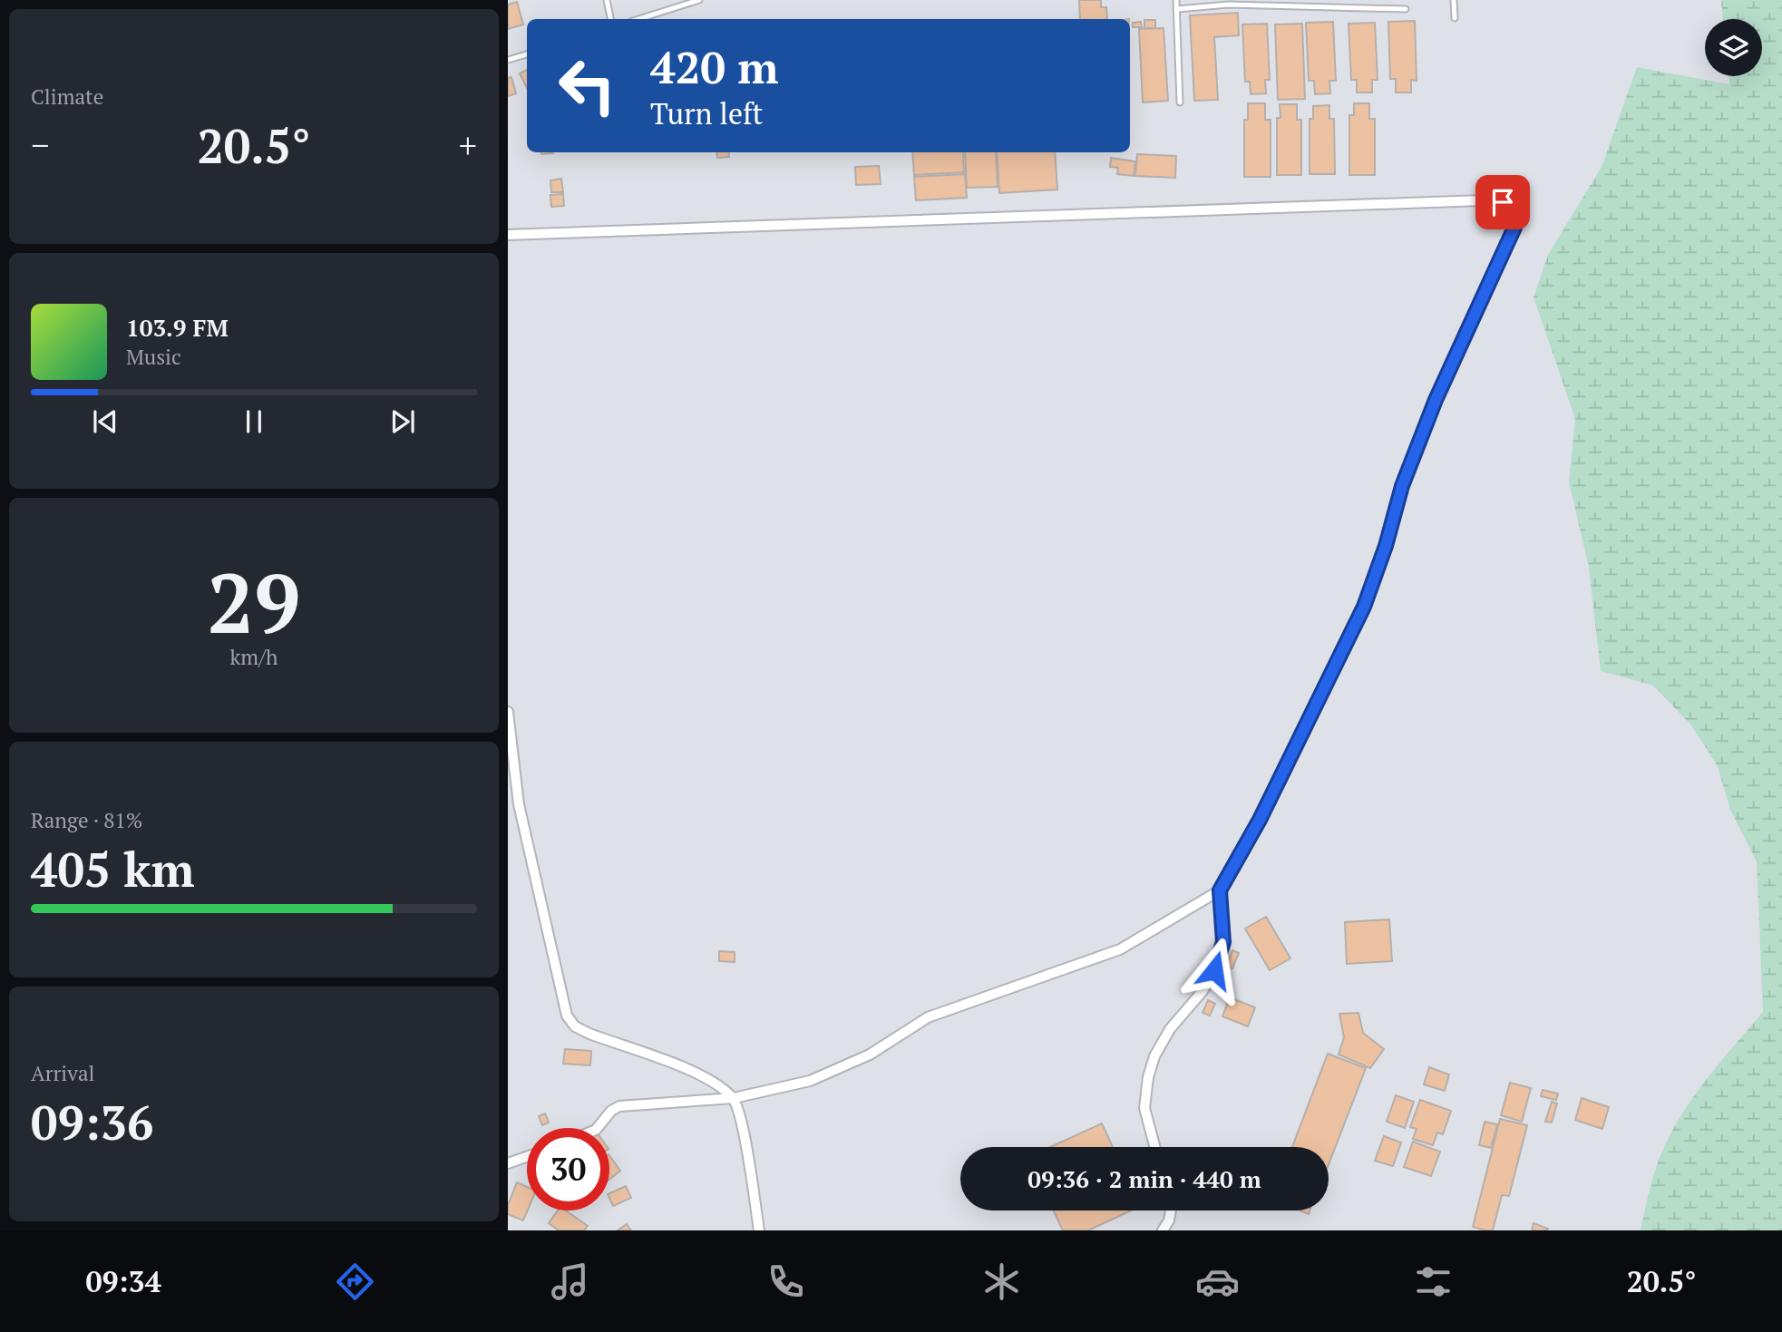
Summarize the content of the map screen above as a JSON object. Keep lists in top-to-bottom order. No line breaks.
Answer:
{"page":{"tile":["Climate",["29","km/h"],["Range · 81%","405 km"],["Arrival","09:36"]],"turn":["420 m","Turn left"],"heat":["−","20.5°","+"],"song":["103.9 FM","Music"],"limit":"30","trip":"09:36 · 2 min · 440 m","tabs":["09:34","20.5°"]}}
